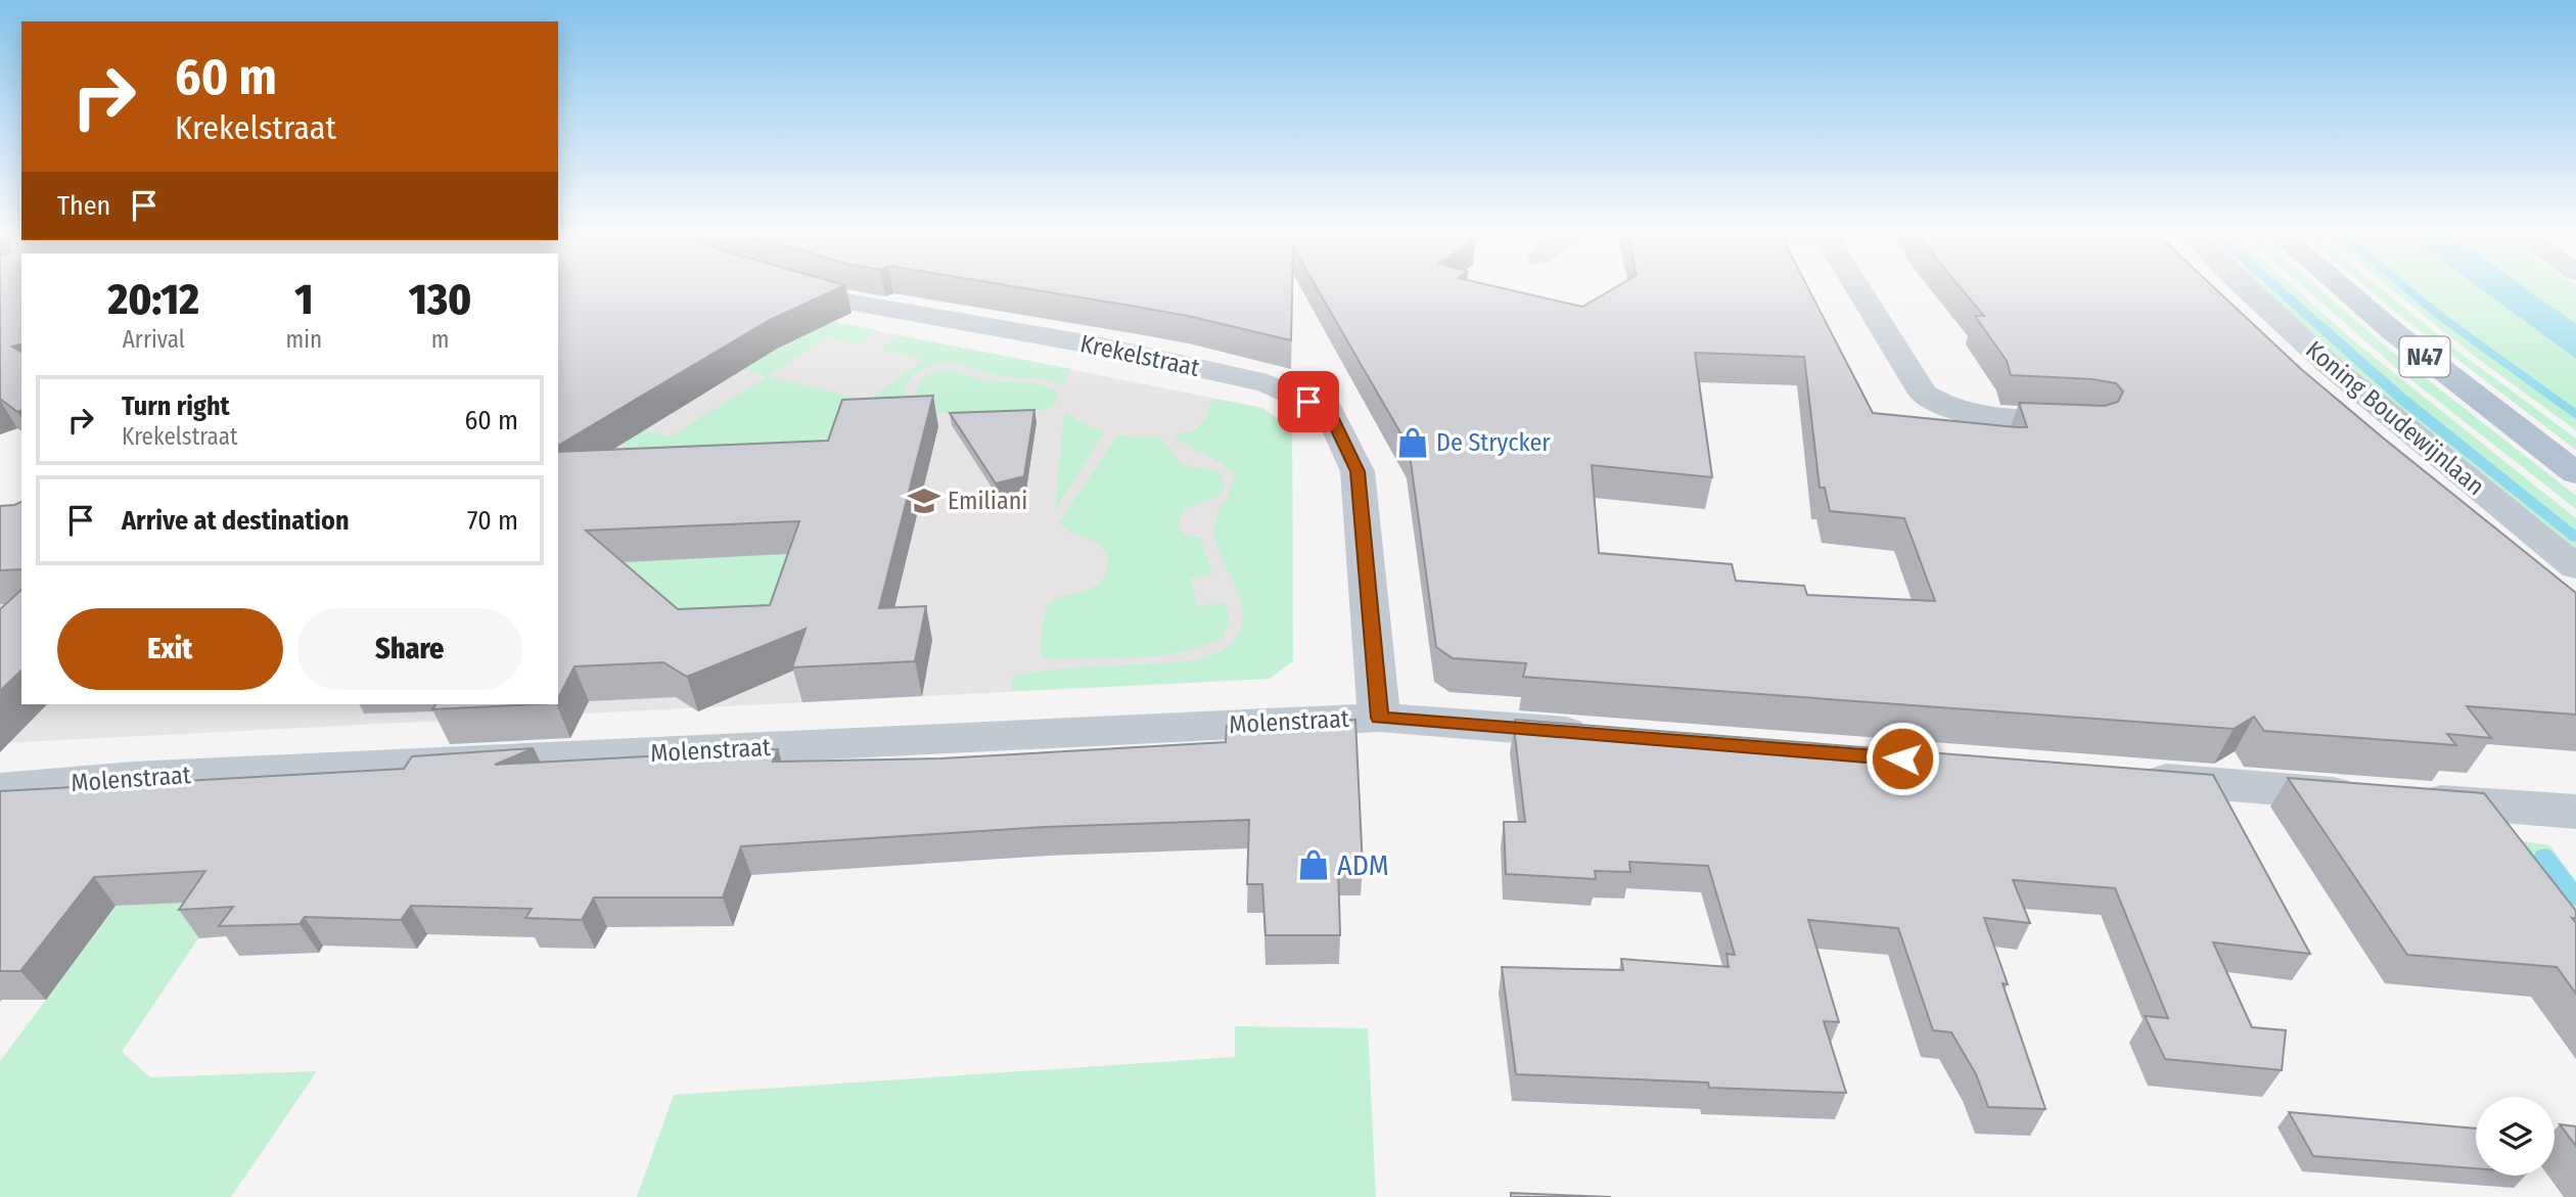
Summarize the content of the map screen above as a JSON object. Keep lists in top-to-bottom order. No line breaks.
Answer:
{"streets":{"main road":["N47"],"street":["Krekelstraat","Koning Boudewijnlaan","Molenstraat"]},"crossings":[["Krekelstraat","Molenstraat"]],"places":{"shop":["De Strycker","ADM"],"school or university":["Emiliani"]},"page":{"turn":["60 m","Krekelstraat"],"then":"Then","eta":["20:12","Arrival","1","min","130","m"],"list":[{"name":"Turn right","note":"Krekelstraat","value":"60 m"},{"name":"Arrive at destination","value":"70 m"}],"buttons":["Exit","Share"]}}
